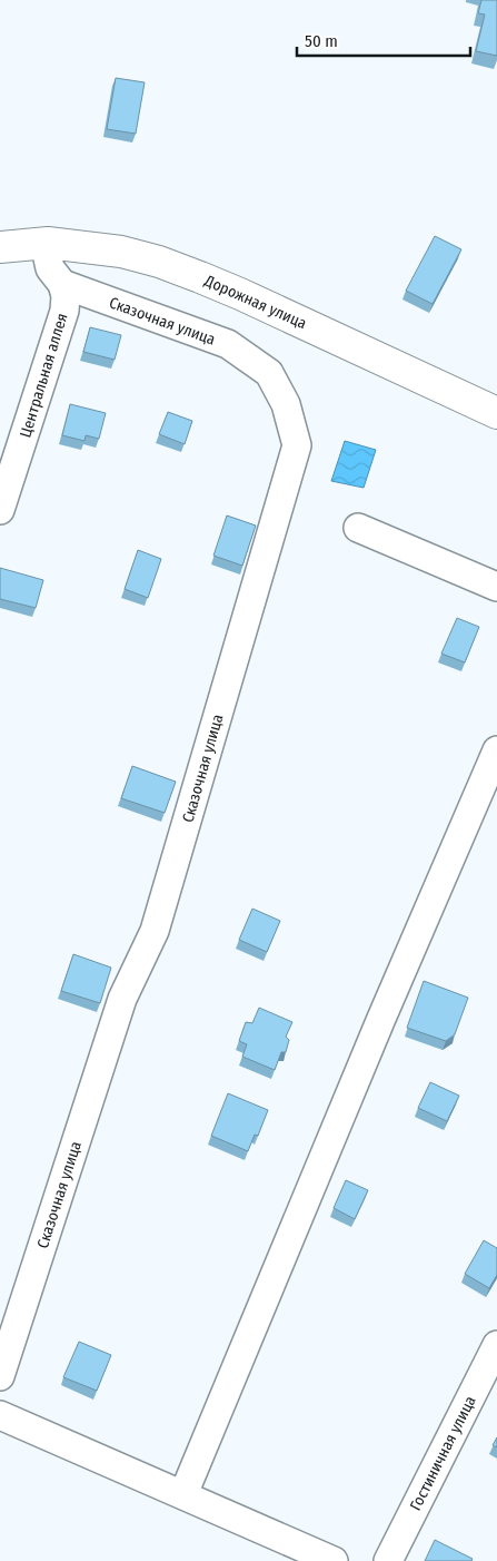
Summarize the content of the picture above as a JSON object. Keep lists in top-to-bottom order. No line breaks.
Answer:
{"streets":{"main road":["Дорожная улица"],"street":["Сказочная улица","Центральная аллея","Гостиничная улица"]},"crossings":[["Дорожная улица","Центральная аллея"],["Сказочная улица","Центральная аллея"]],"scale_bar":"50 m"}
